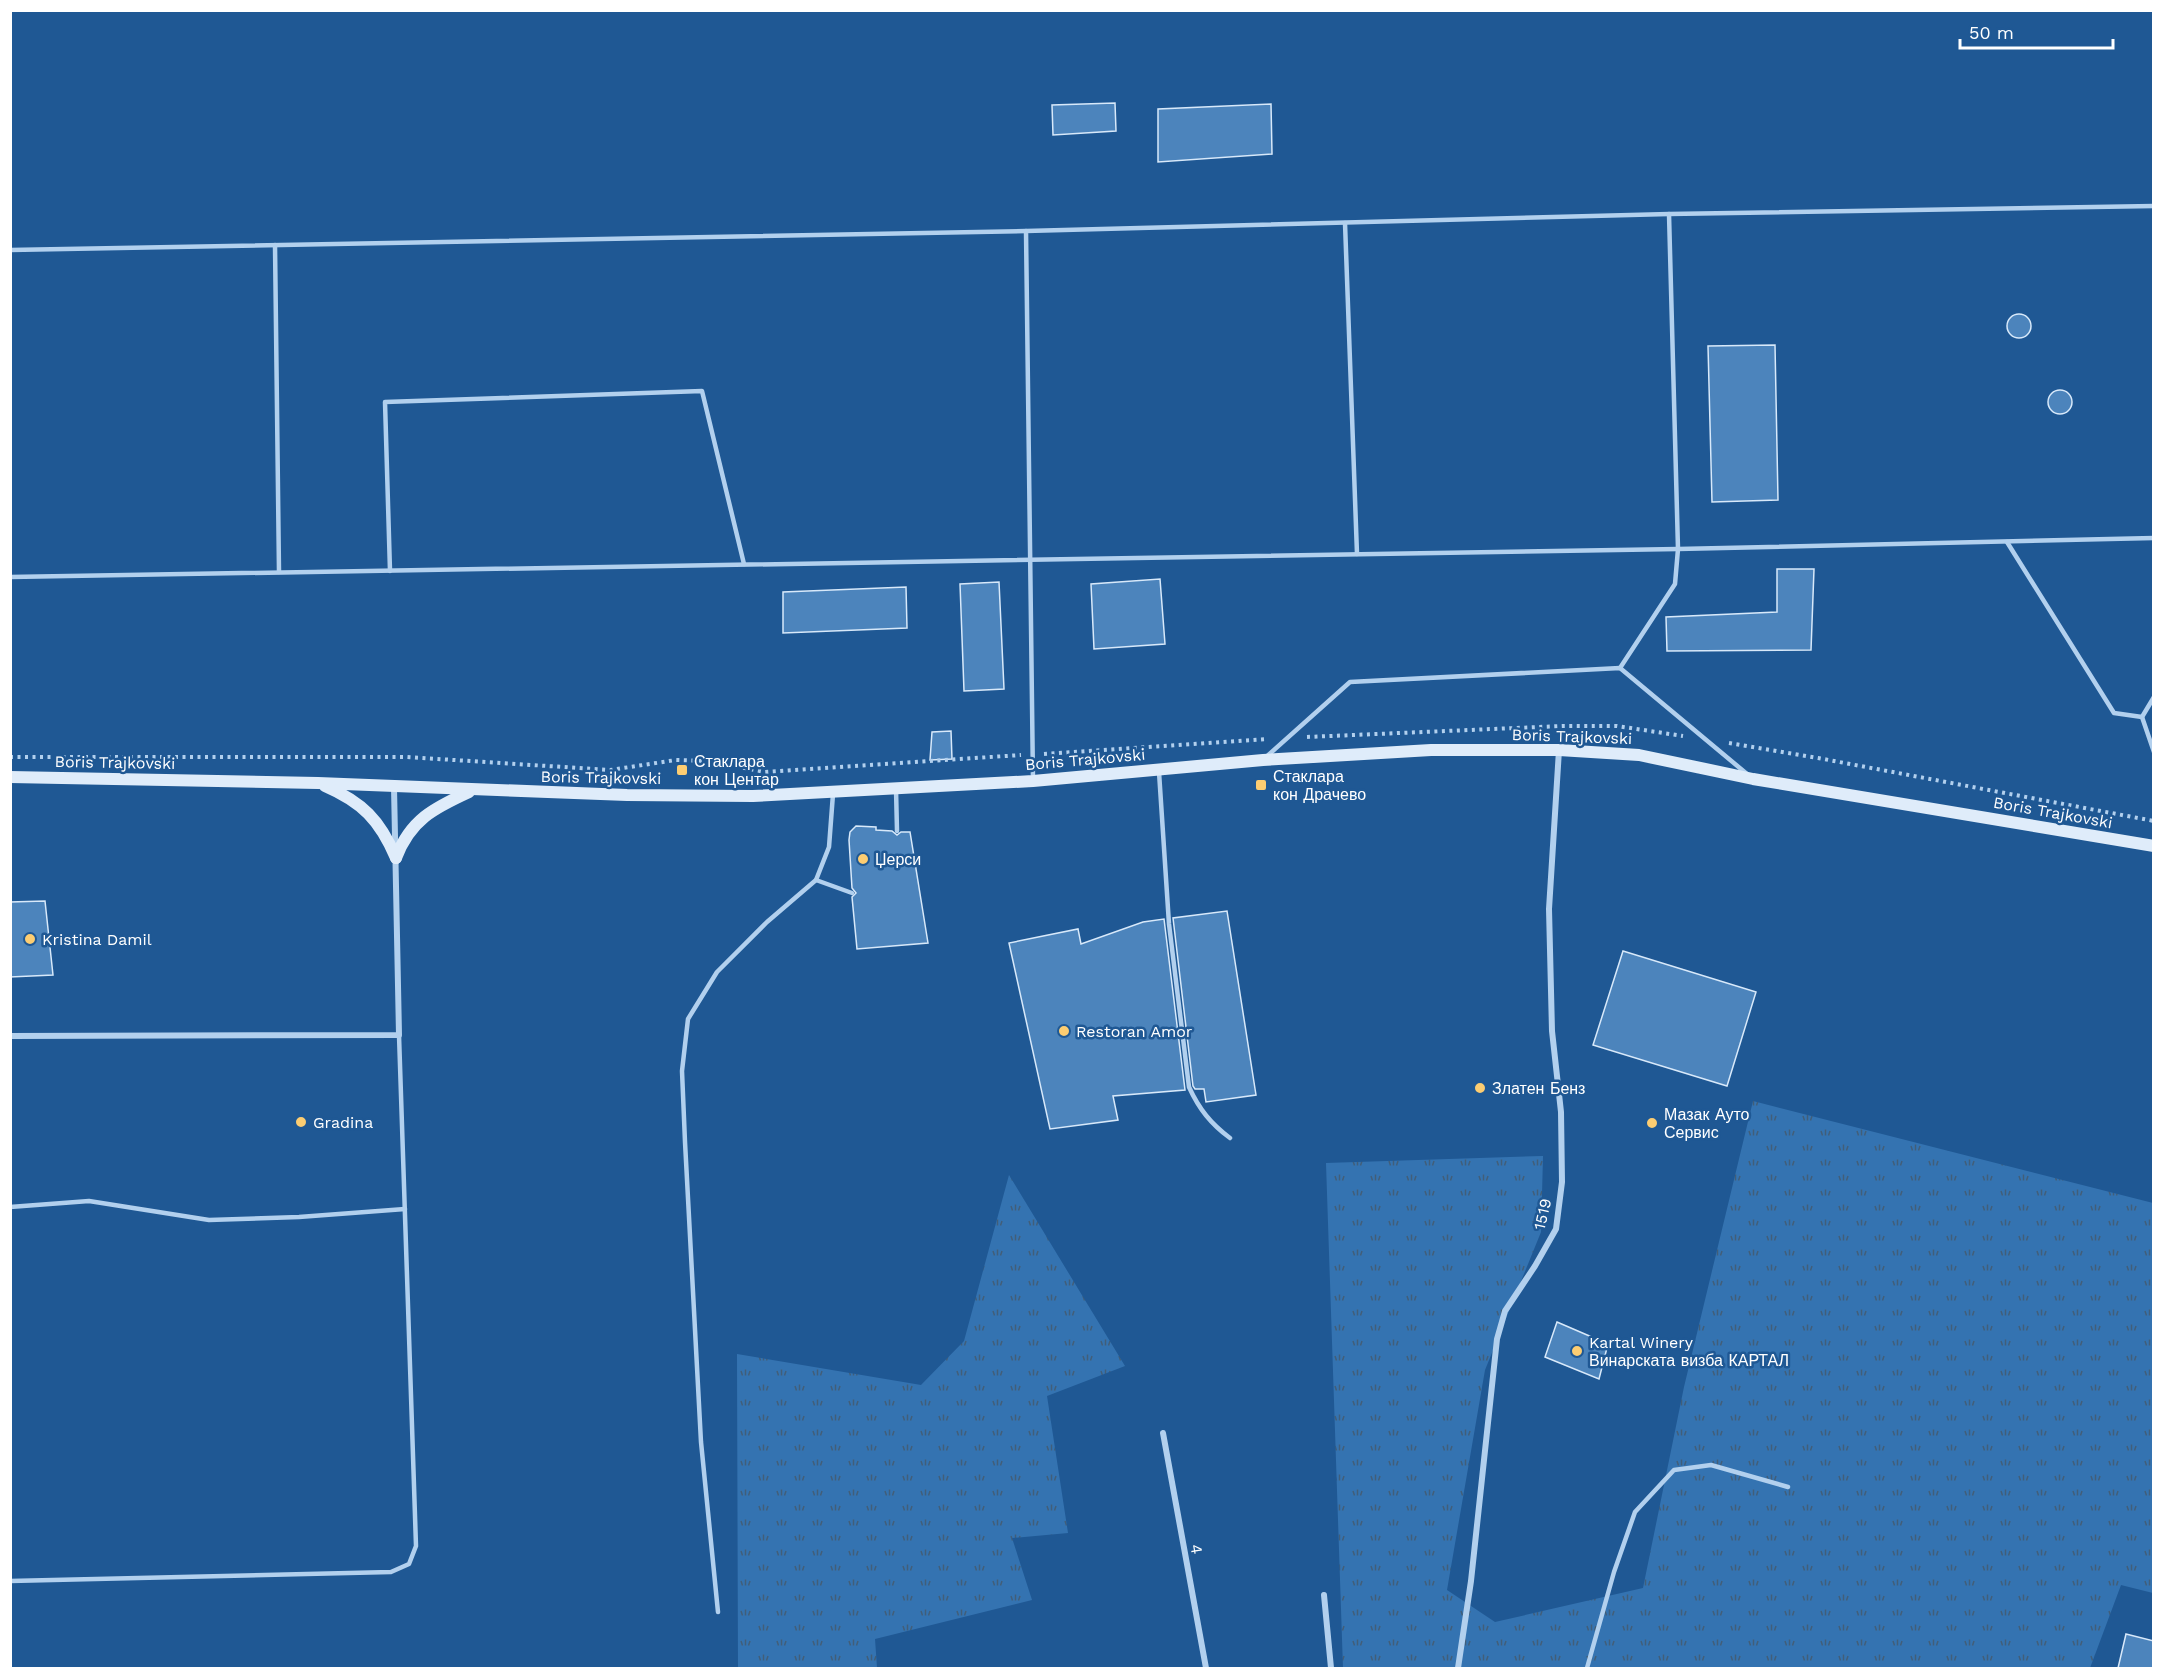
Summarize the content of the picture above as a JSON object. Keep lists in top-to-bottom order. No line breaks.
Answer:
{"streets":{"main road":["Boris Trajkovski"],"street":["1519","4"]},"crossings":[["Boris Trajkovski","1519"]],"places":{"transit":["Стаклара кон Центар","Стаклара кон Драчево"],"other":["Џерси","Kristina Damil","Restoran Amor","Златен Бенз","Gradina","Мазак Ауто Сервис","Kartal Winery Винарската визба КАРТАЛ"]},"scale_bar":"50 m"}
